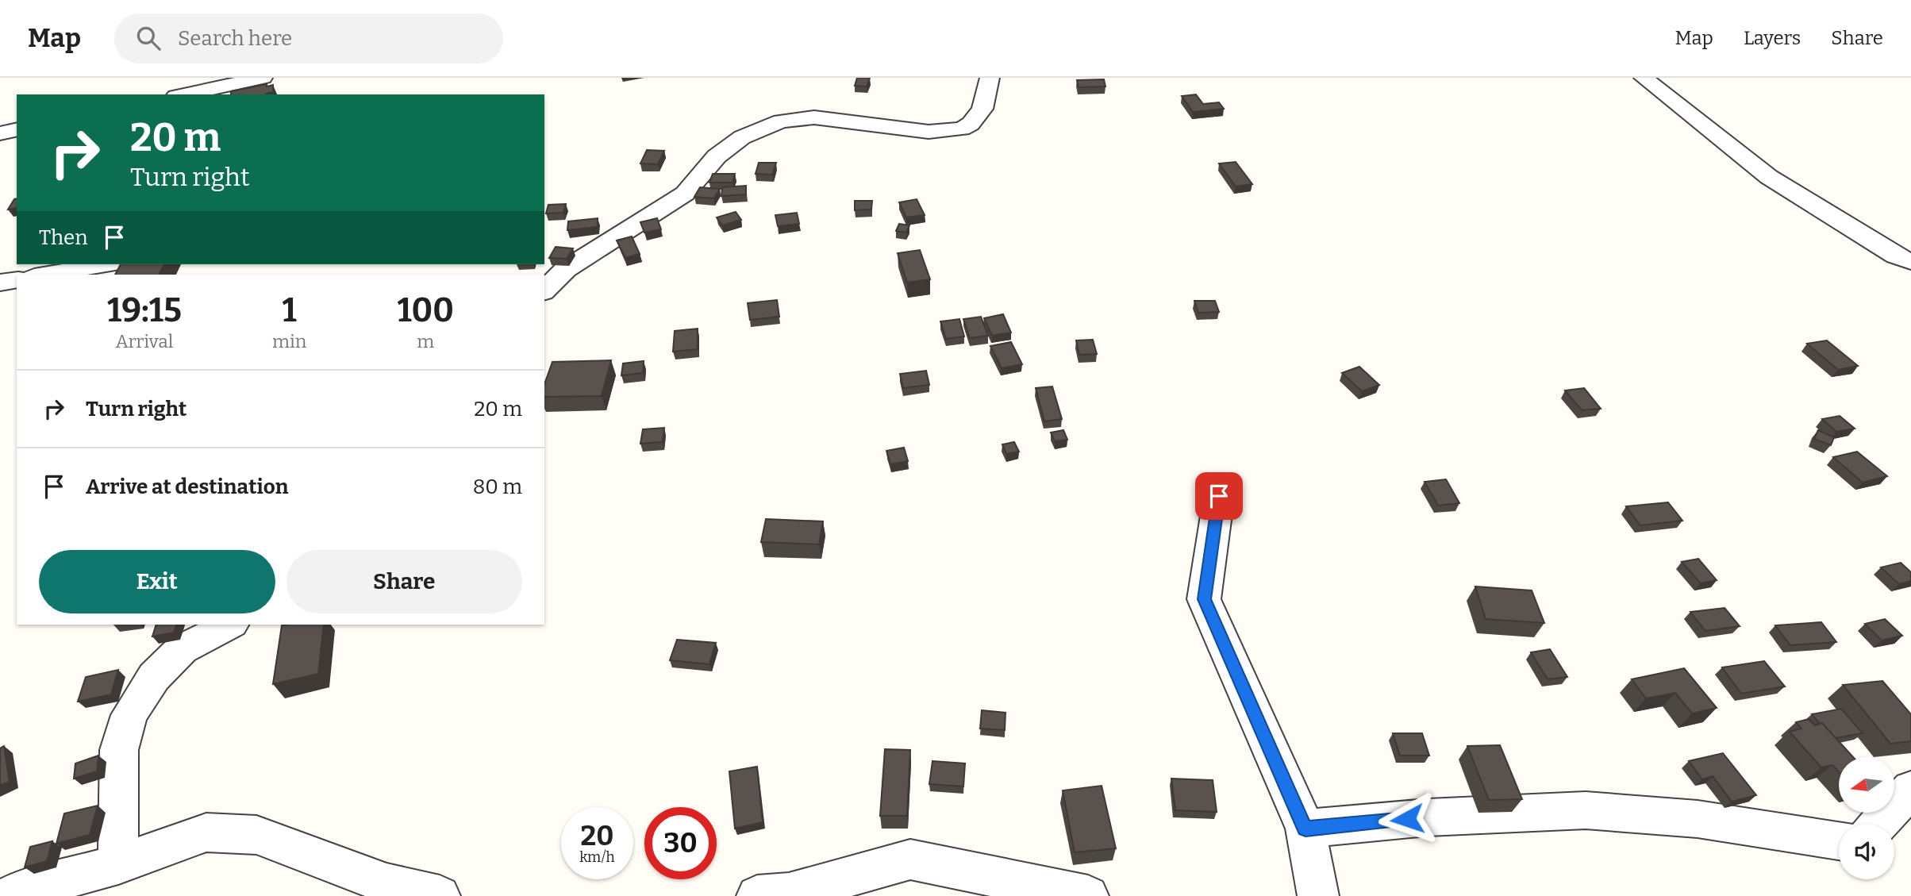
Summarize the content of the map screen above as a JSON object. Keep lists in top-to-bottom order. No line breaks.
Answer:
{"north":"left","page":{"header":"Map","search":"Search here","nav":["Map","Layers","Share"],"turn":["20 m","Turn right"],"then":"Then","eta":["19:15","Arrival","1","min","100","m"],"list":[{"name":"Turn right","value":"20 m"},{"name":"Arrive at destination","value":"80 m"}],"buttons":["Exit","Share"],"speed":"20 km/h","limit":"30"}}
